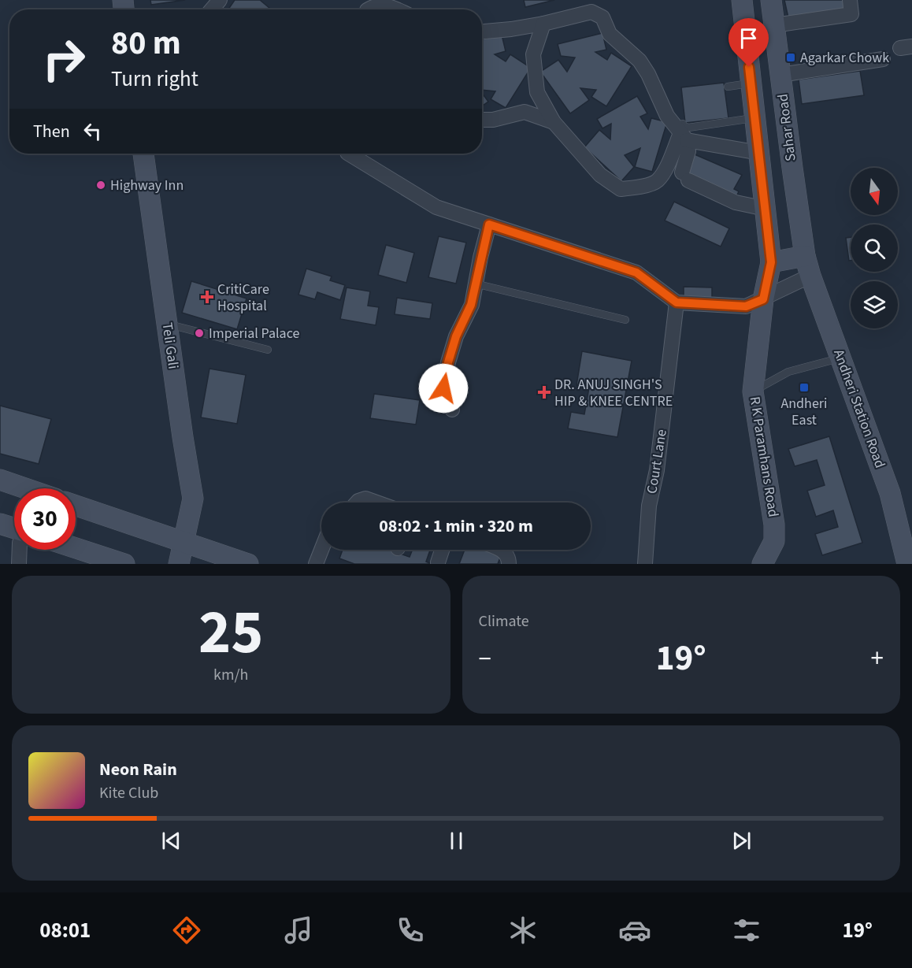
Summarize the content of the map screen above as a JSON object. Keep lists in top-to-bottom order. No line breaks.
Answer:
{"streets":{"main road":["Sahar Road","Teli Gali","Andheri Station Road","R K Paramhans Road"],"street":["Court Lane"]},"crossings":[["Sahar Road","Andheri Station Road"]],"places":{"transit":["Agarkar Chowk","Andheri East"],"other":["Highway Inn","Imperial Palace"],"health":["CritiCare Hospital","DR. ANUJ SINGH'S HIP & KNEE CENTRE"]},"north":"bottom","page":{"turn":["80 m","Turn right"],"then":"Then","limit":"30","trip":"08:02 · 1 min · 320 m","tile":[["25","km/h"],"Climate"],"heat":["−","19°","+"],"song":["Neon Rain","Kite Club"],"tabs":["08:01","19°"]}}
